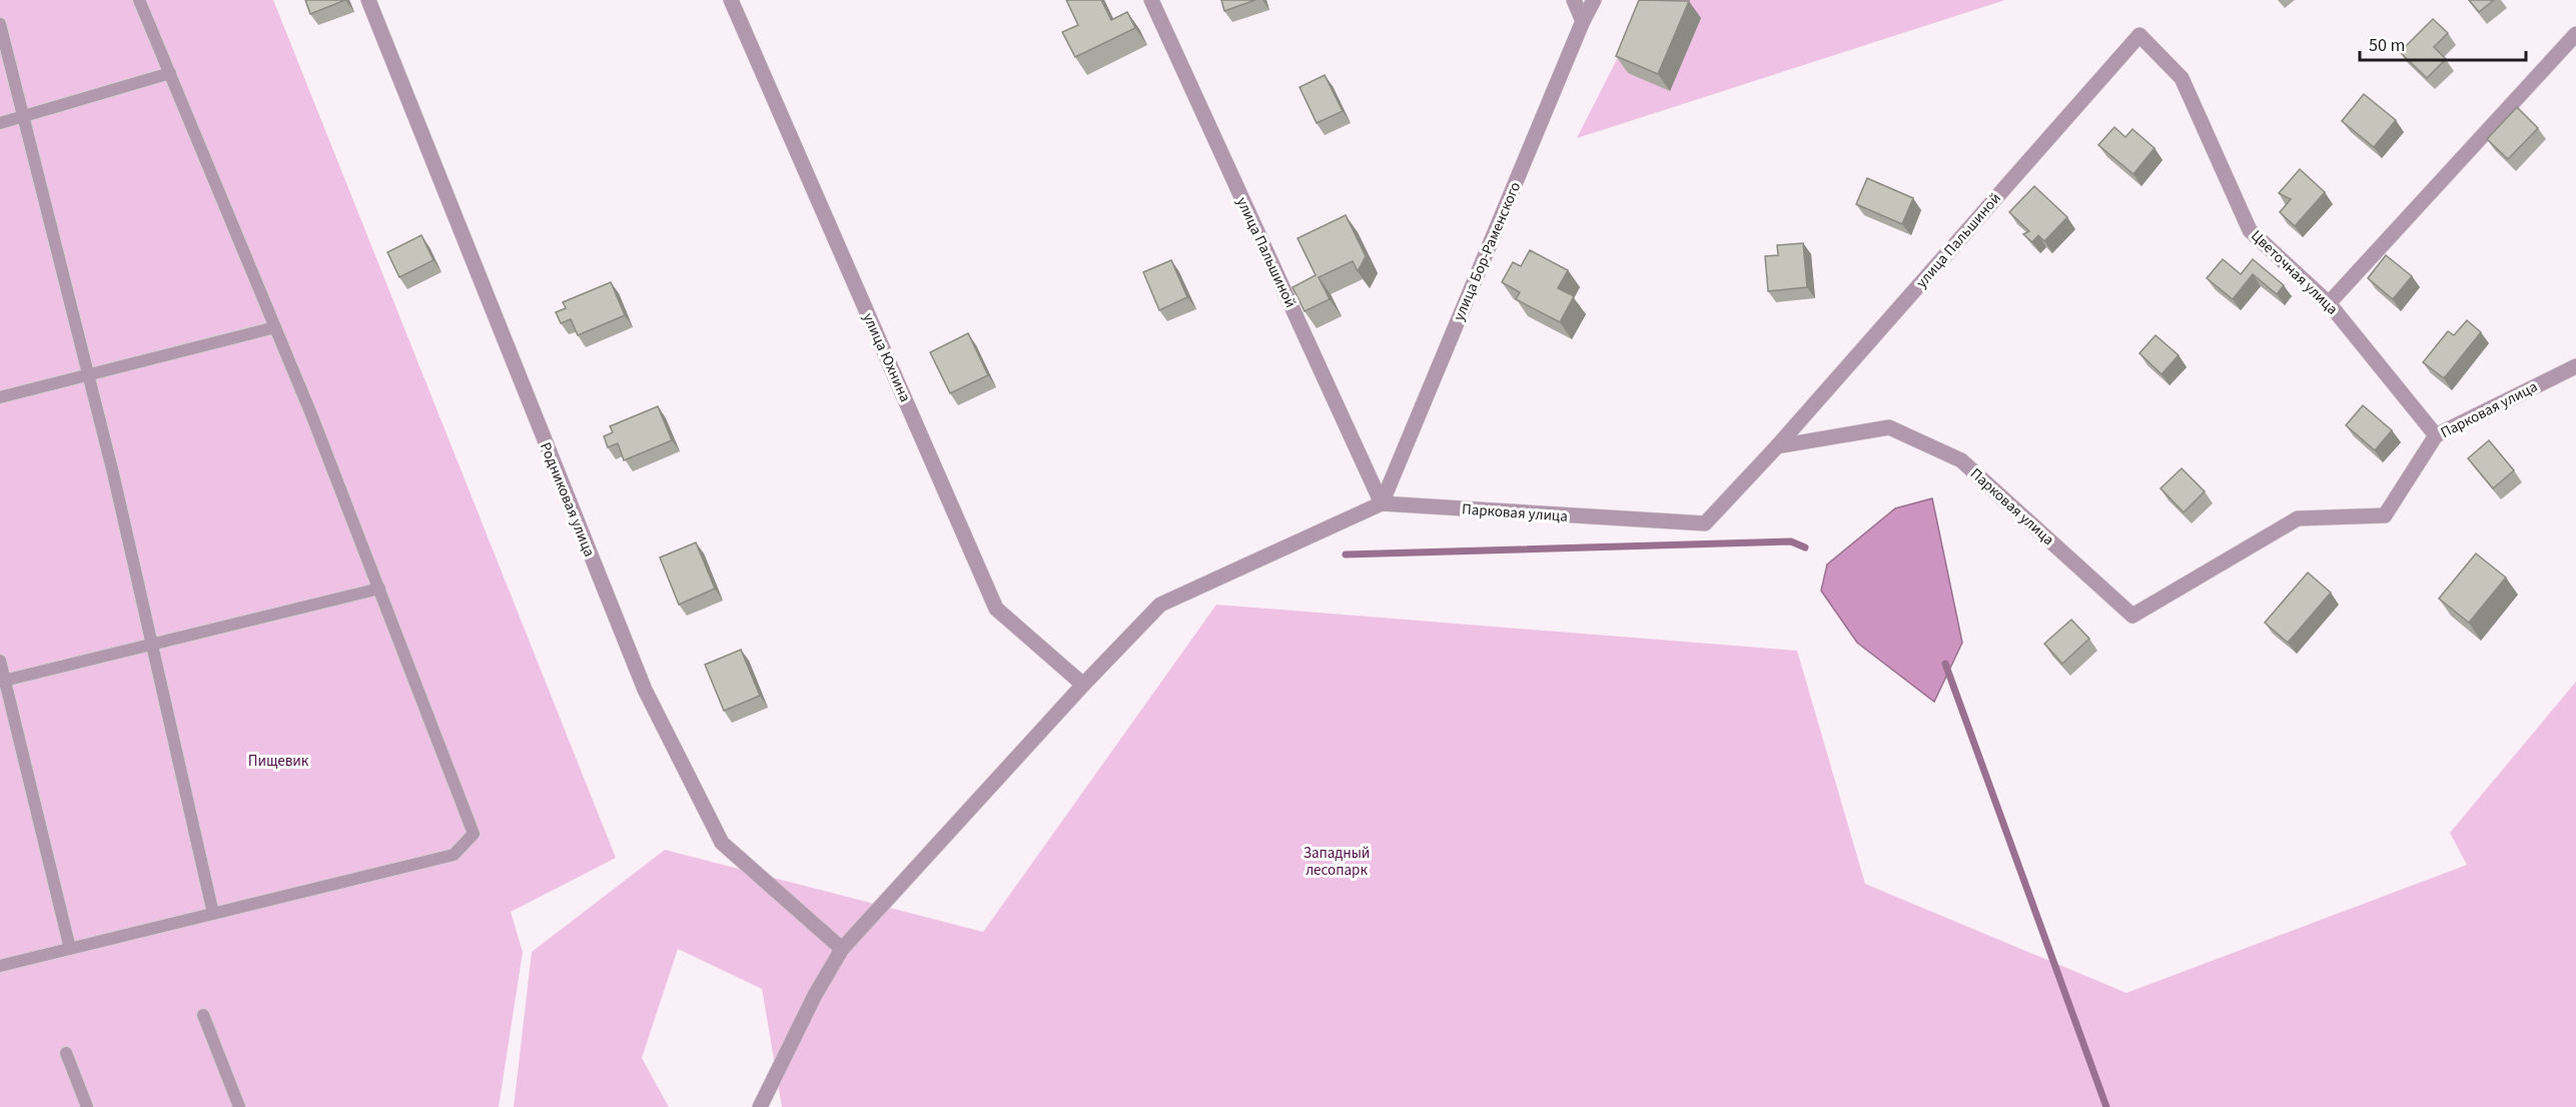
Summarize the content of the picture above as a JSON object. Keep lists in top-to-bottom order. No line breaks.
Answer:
{"streets":{"street":["улица Пальшиной","улица Бор-Раменского","Цветочная улица","улица Юхнина","Парковая улица","Родниковая улица"]},"crossings":[["улица Пальшиной","улица Бор-Раменского"],["улица Пальшиной","Цветочная улица"],["улица Пальшиной","Парковая улица"],["улица Бор-Раменского","Парковая улица"],["Цветочная улица","Парковая улица"]],"parks":["Пищевик","Западный лесопарк"],"scale_bar":"50 m"}
